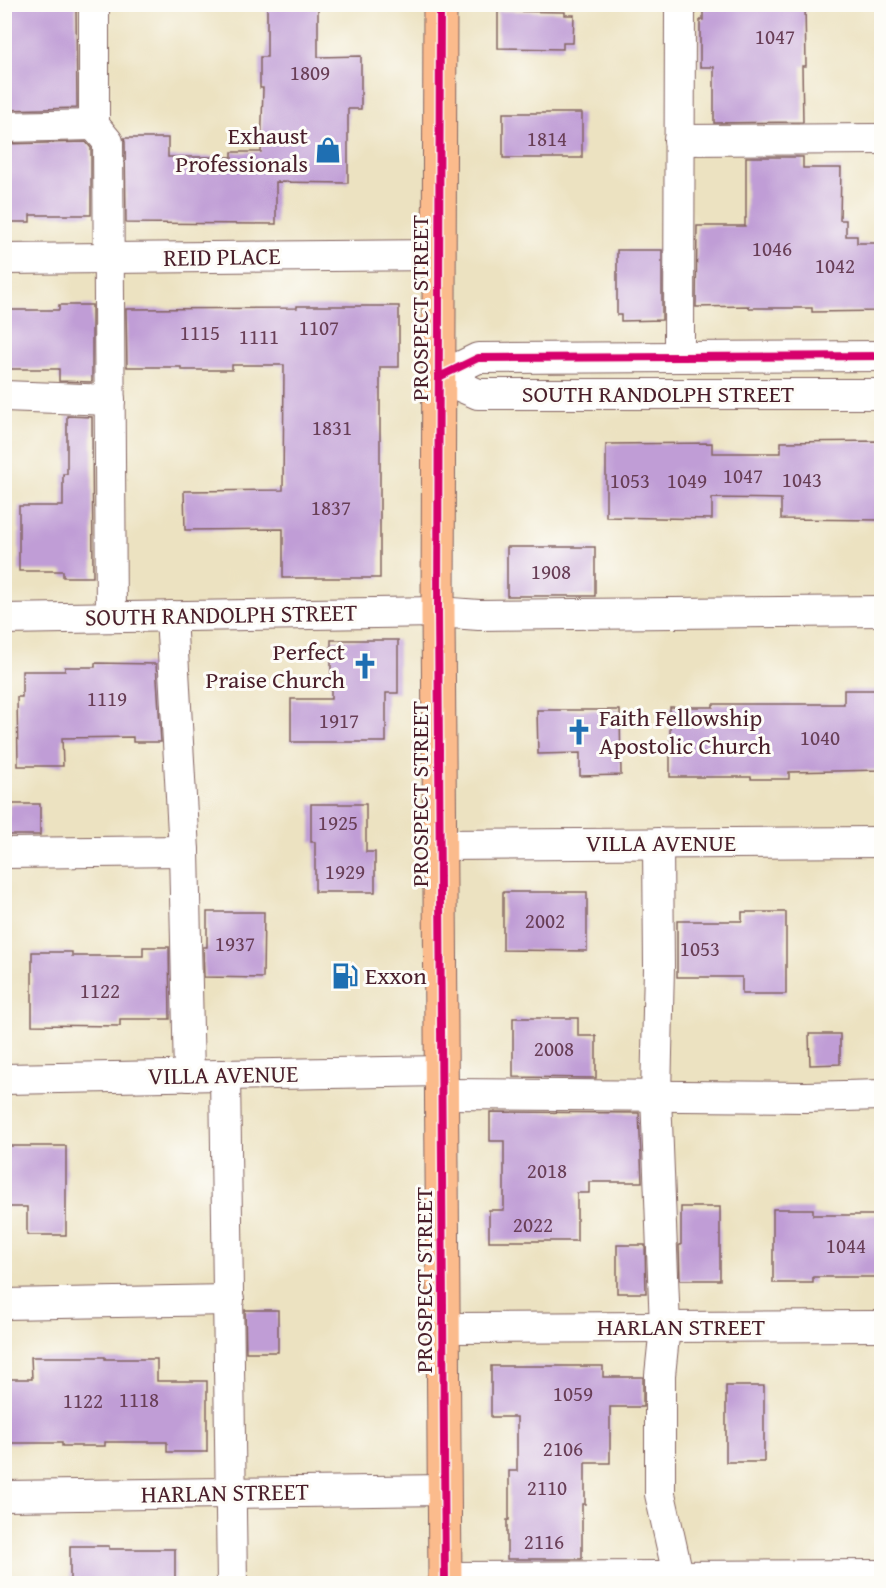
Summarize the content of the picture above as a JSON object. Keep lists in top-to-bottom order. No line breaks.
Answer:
{"streets":{"main road":["PROSPECT STREET"],"street":["REID PLACE","SOUTH RANDOLPH STREET","VILLA AVENUE","HARLAN STREET"]},"crossings":[["REID PLACE","PROSPECT STREET"],["PROSPECT STREET","SOUTH RANDOLPH STREET"],["PROSPECT STREET","VILLA AVENUE"],["PROSPECT STREET","HARLAN STREET"]],"places":{"shop":["Exhaust Professionals"],"church":["Perfect Praise Church","Faith Fellowship Apostolic Church"],"fuel station":["Exxon"]},"house_numbers":["1047","1809","1814","1046","1042","1107","1115","1111","1831","1047","1043","1053","1049","1837","1908","1119","1917","1040","1925","1929","2002","1937","1053","1122","2008","2018","2022","1044","1059","1118","1122","2106","2110","2116"]}
